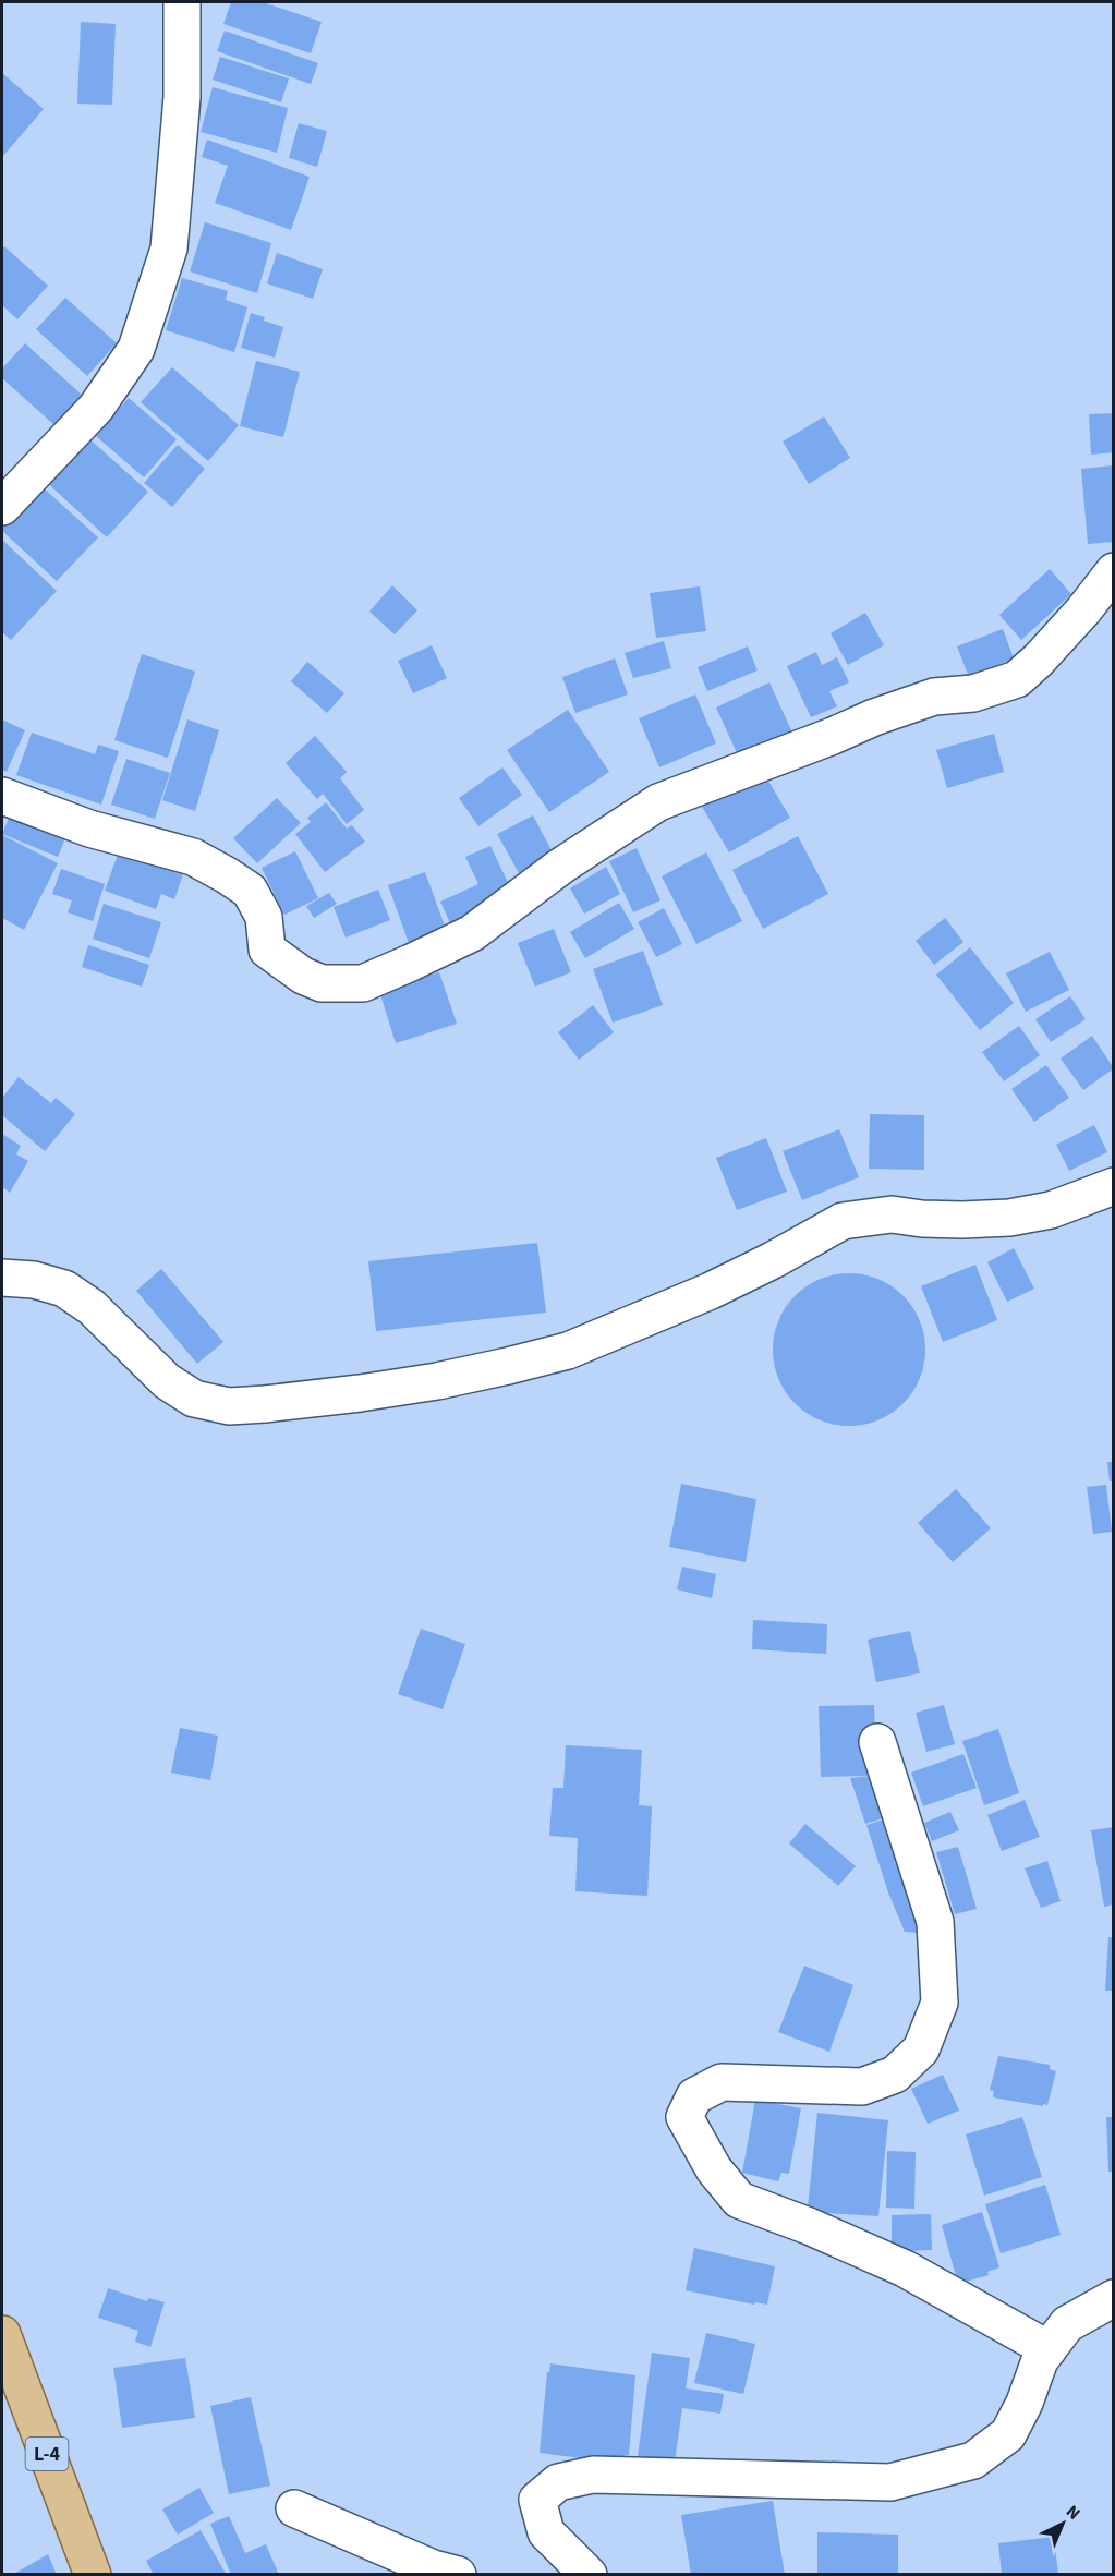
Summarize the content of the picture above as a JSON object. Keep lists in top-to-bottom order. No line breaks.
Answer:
{"streets":{"main road":["L-4"]},"north":"top right"}
